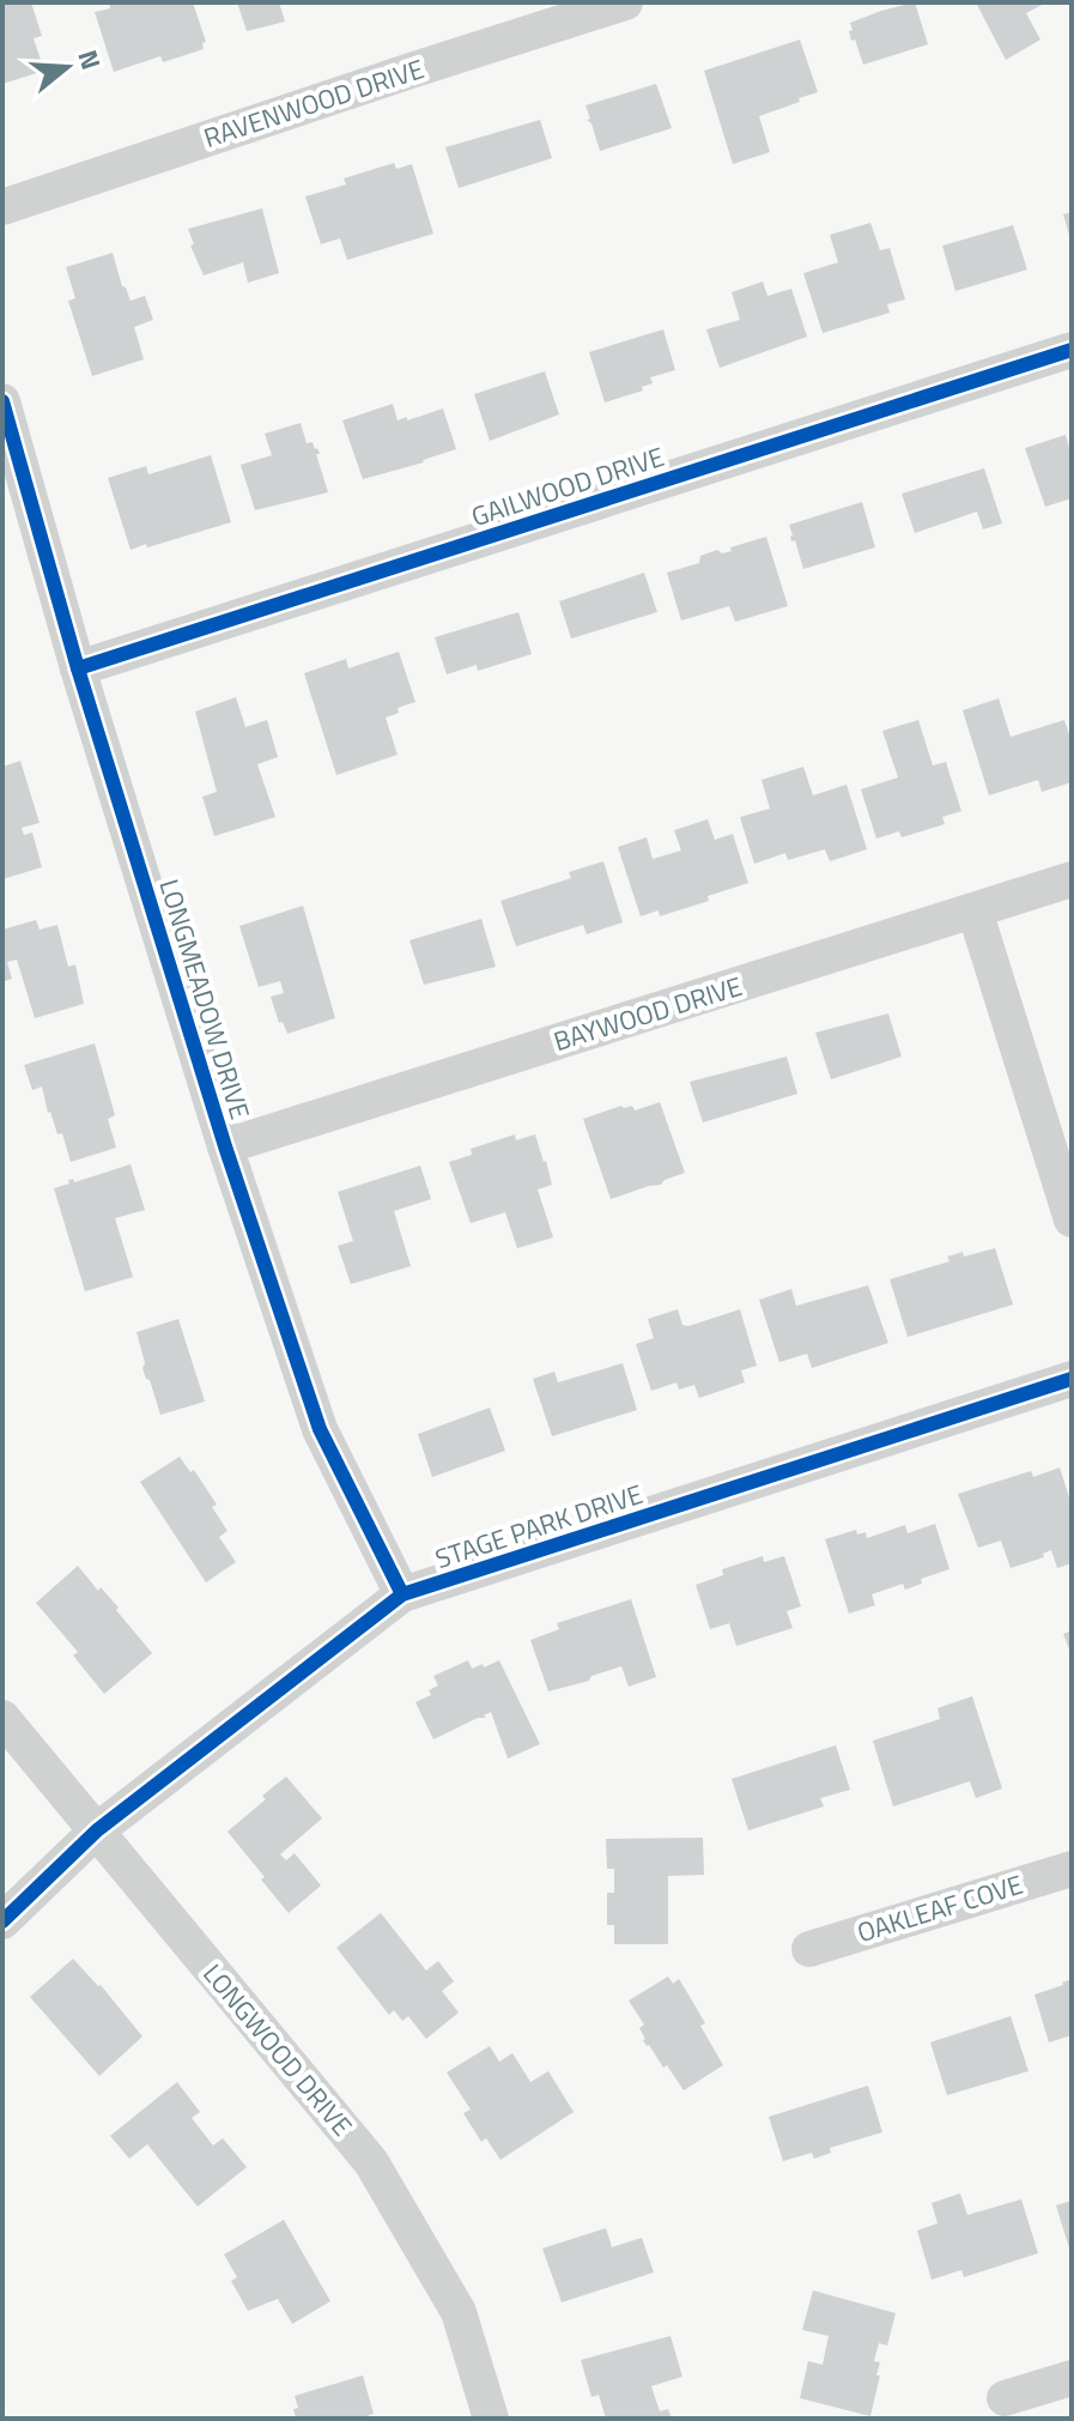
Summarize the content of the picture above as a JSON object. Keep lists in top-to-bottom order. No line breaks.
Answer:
{"streets":{"street":["RAVENWOOD DRIVE","GAILWOOD DRIVE","LONGMEADOW DRIVE","BAYWOOD DRIVE","STAGE PARK DRIVE","OAKLEAF COVE","LONGWOOD DRIVE"]},"crossings":[["GAILWOOD DRIVE","LONGMEADOW DRIVE"],["LONGMEADOW DRIVE","BAYWOOD DRIVE"],["LONGMEADOW DRIVE","STAGE PARK DRIVE"],["STAGE PARK DRIVE","LONGWOOD DRIVE"]],"north":"right"}
